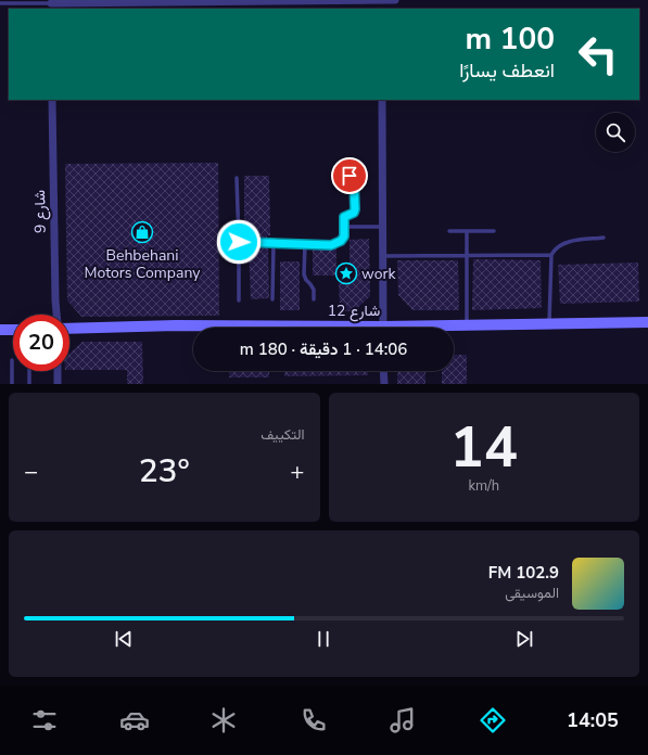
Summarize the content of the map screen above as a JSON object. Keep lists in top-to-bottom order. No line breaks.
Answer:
{"streets":{"street":["شارع 9","شارع 12"]},"places":{"shop":["Behbehani Motors Company"],"place":["work"]},"page":{"turn":["100 m","انعطف يسارًا"],"limit":"20","trip":"14:06 · 1 دقيقة · 180 m","tile":[["14","km/h"],"التكييف"],"heat":["−","23°","+"],"song":["102.9 FM","الموسيقى"],"tabs":"14:05"}}
